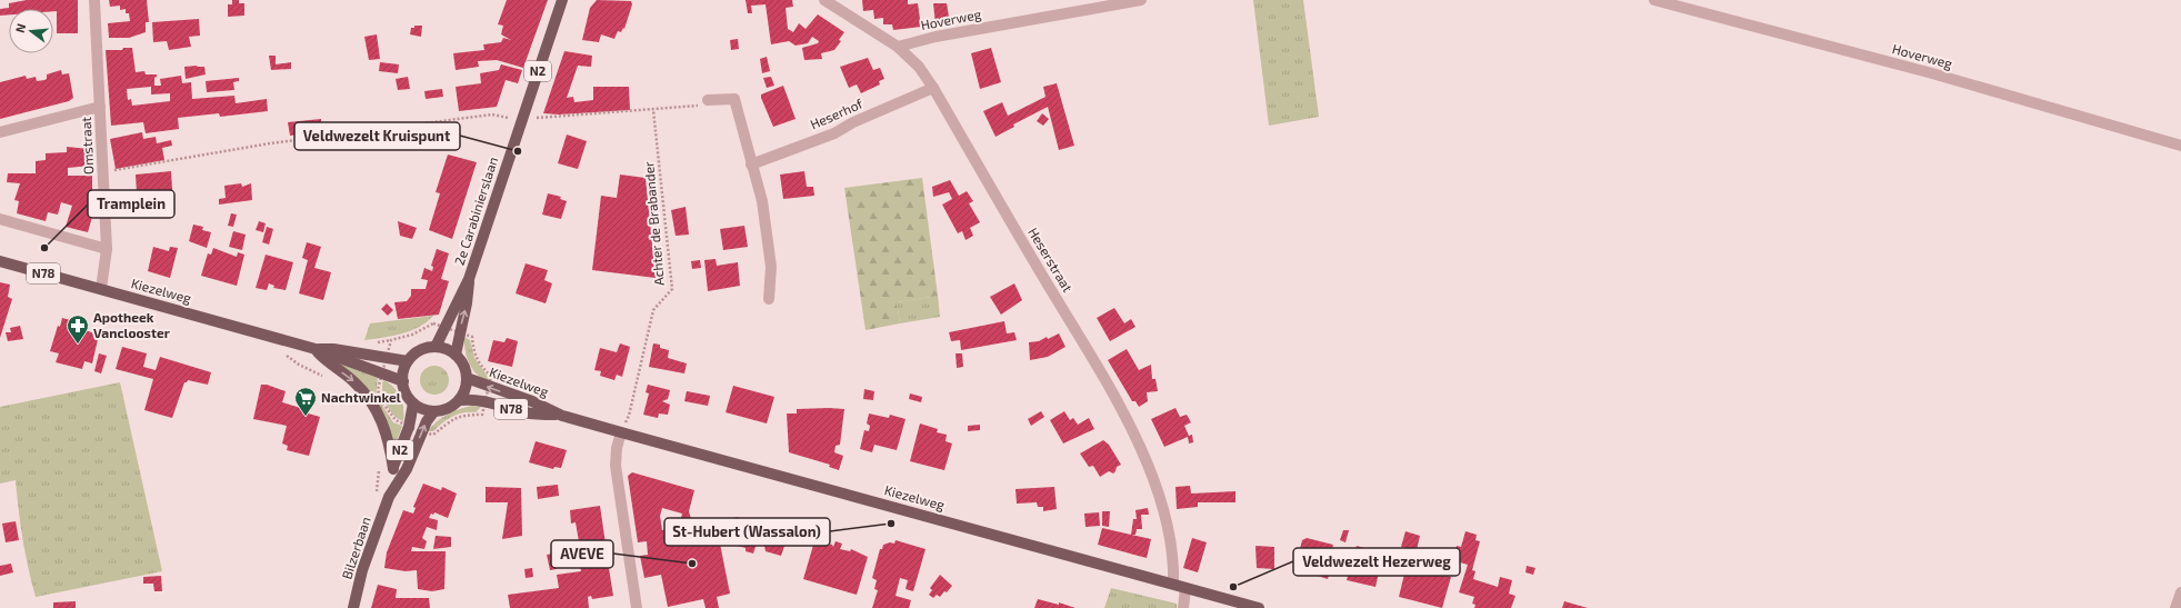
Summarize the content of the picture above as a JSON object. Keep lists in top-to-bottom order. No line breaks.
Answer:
{"streets":{"main road":["N2","2e Carabinierslaan","N78","Kiezelweg","Bilzerbaan"],"street":["Hoverweg","Heserhof","Omstraat","Heserstraat"],"path":["Achter de Brabander"]},"crossings":[["Hoverweg","Heserstraat"],["Heserhof","Heserstraat"],["Omstraat","Kiezelweg"],["2e Carabinierslaan","Kiezelweg"],["2e Carabinierslaan","Bilzerbaan"],["Achter de Brabander","Kiezelweg"],["Heserstraat","Kiezelweg"],["Kiezelweg","Bilzerbaan"]],"places":{"other":["Veldwezelt Kruispunt","Tramplein","St-Hubert (Wassalon)","AVEVE","Veldwezelt Hezerweg"],"pharmacy":["Apotheek Vanclooster"],"supermarket":["Nachtwinkel"]},"north":"left"}
